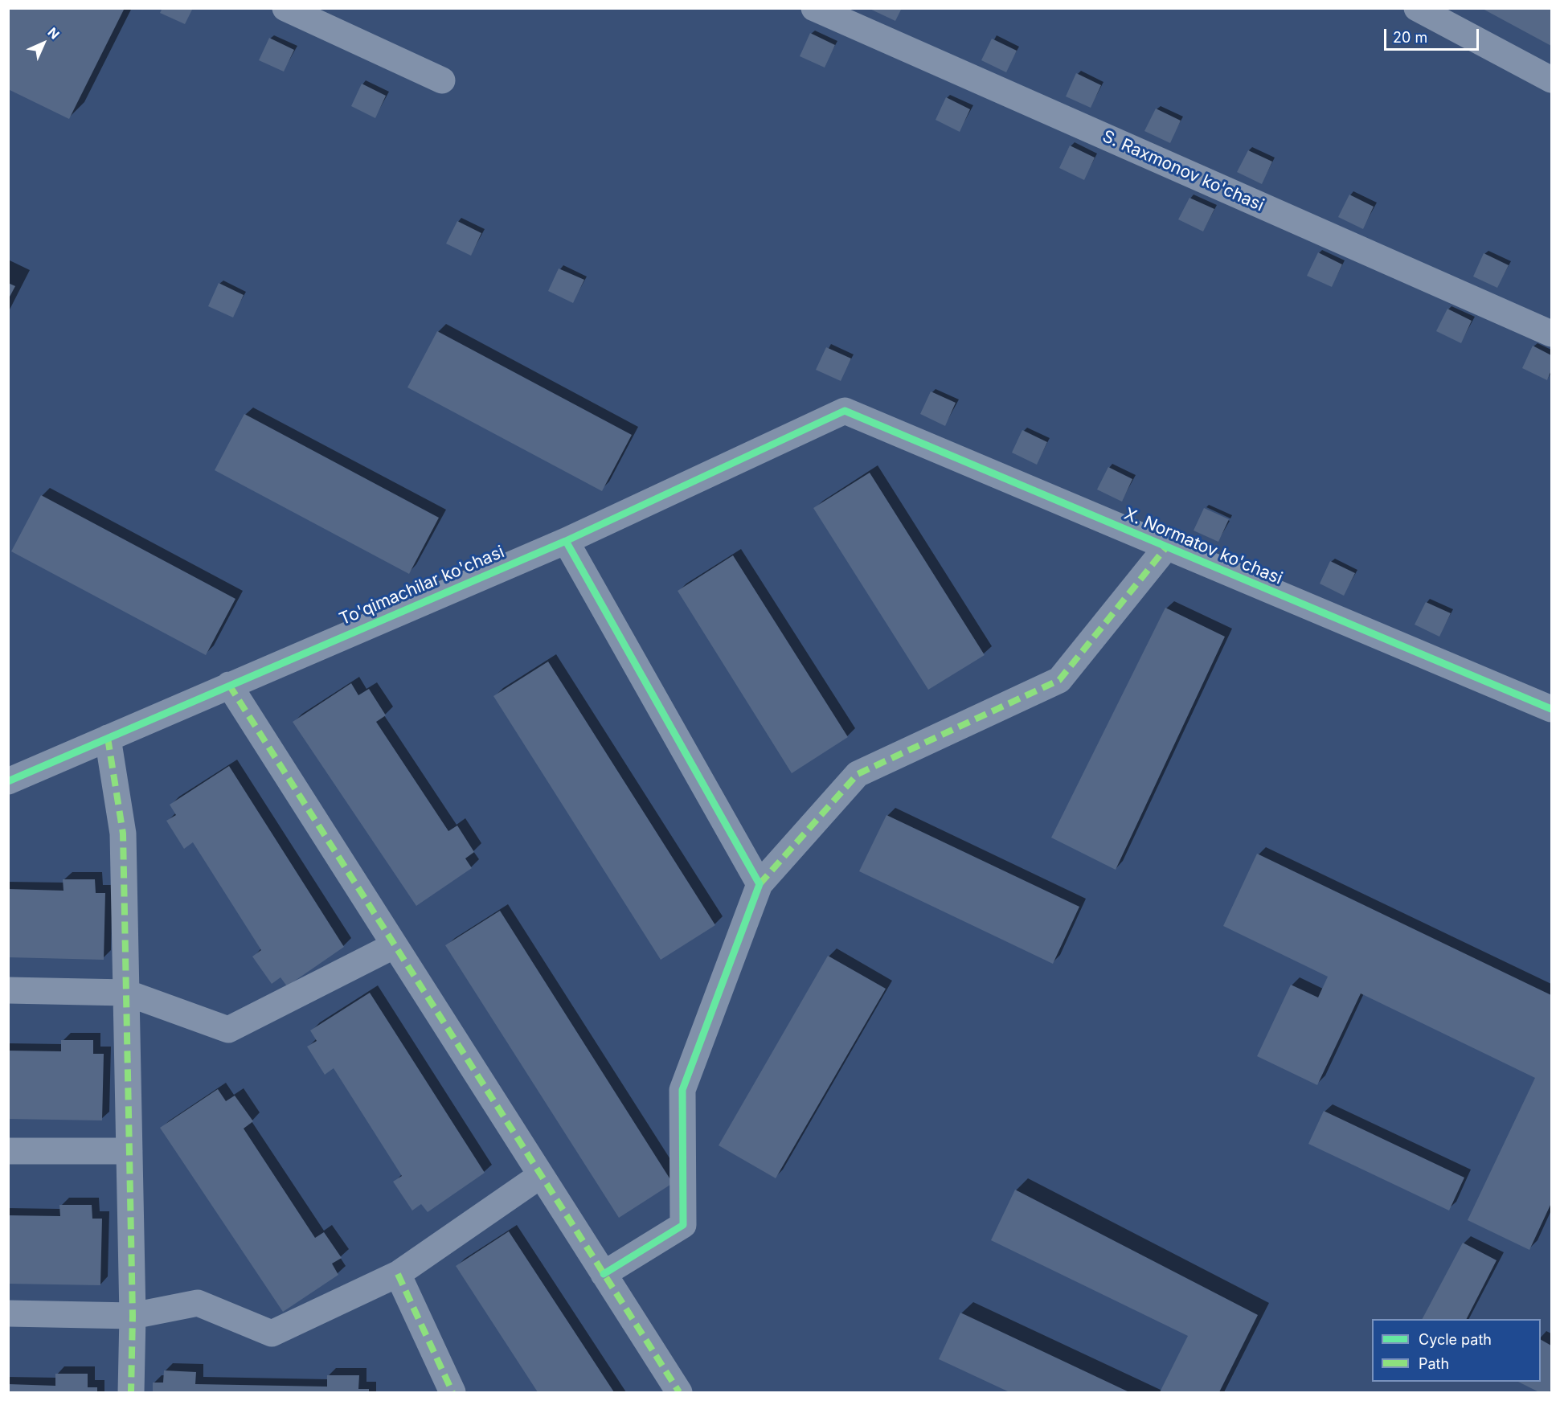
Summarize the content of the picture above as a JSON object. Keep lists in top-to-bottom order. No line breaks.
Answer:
{"streets":{"street":["S. Raxmonov ko'chasi","X. Normatov ko'chasi","To'qimachilar ko'chasi"]},"crossings":[["X. Normatov ko'chasi","To'qimachilar ko'chasi"]],"legend":["Cycle path","Path"],"scale_bar":"20 m","north":"top right"}
